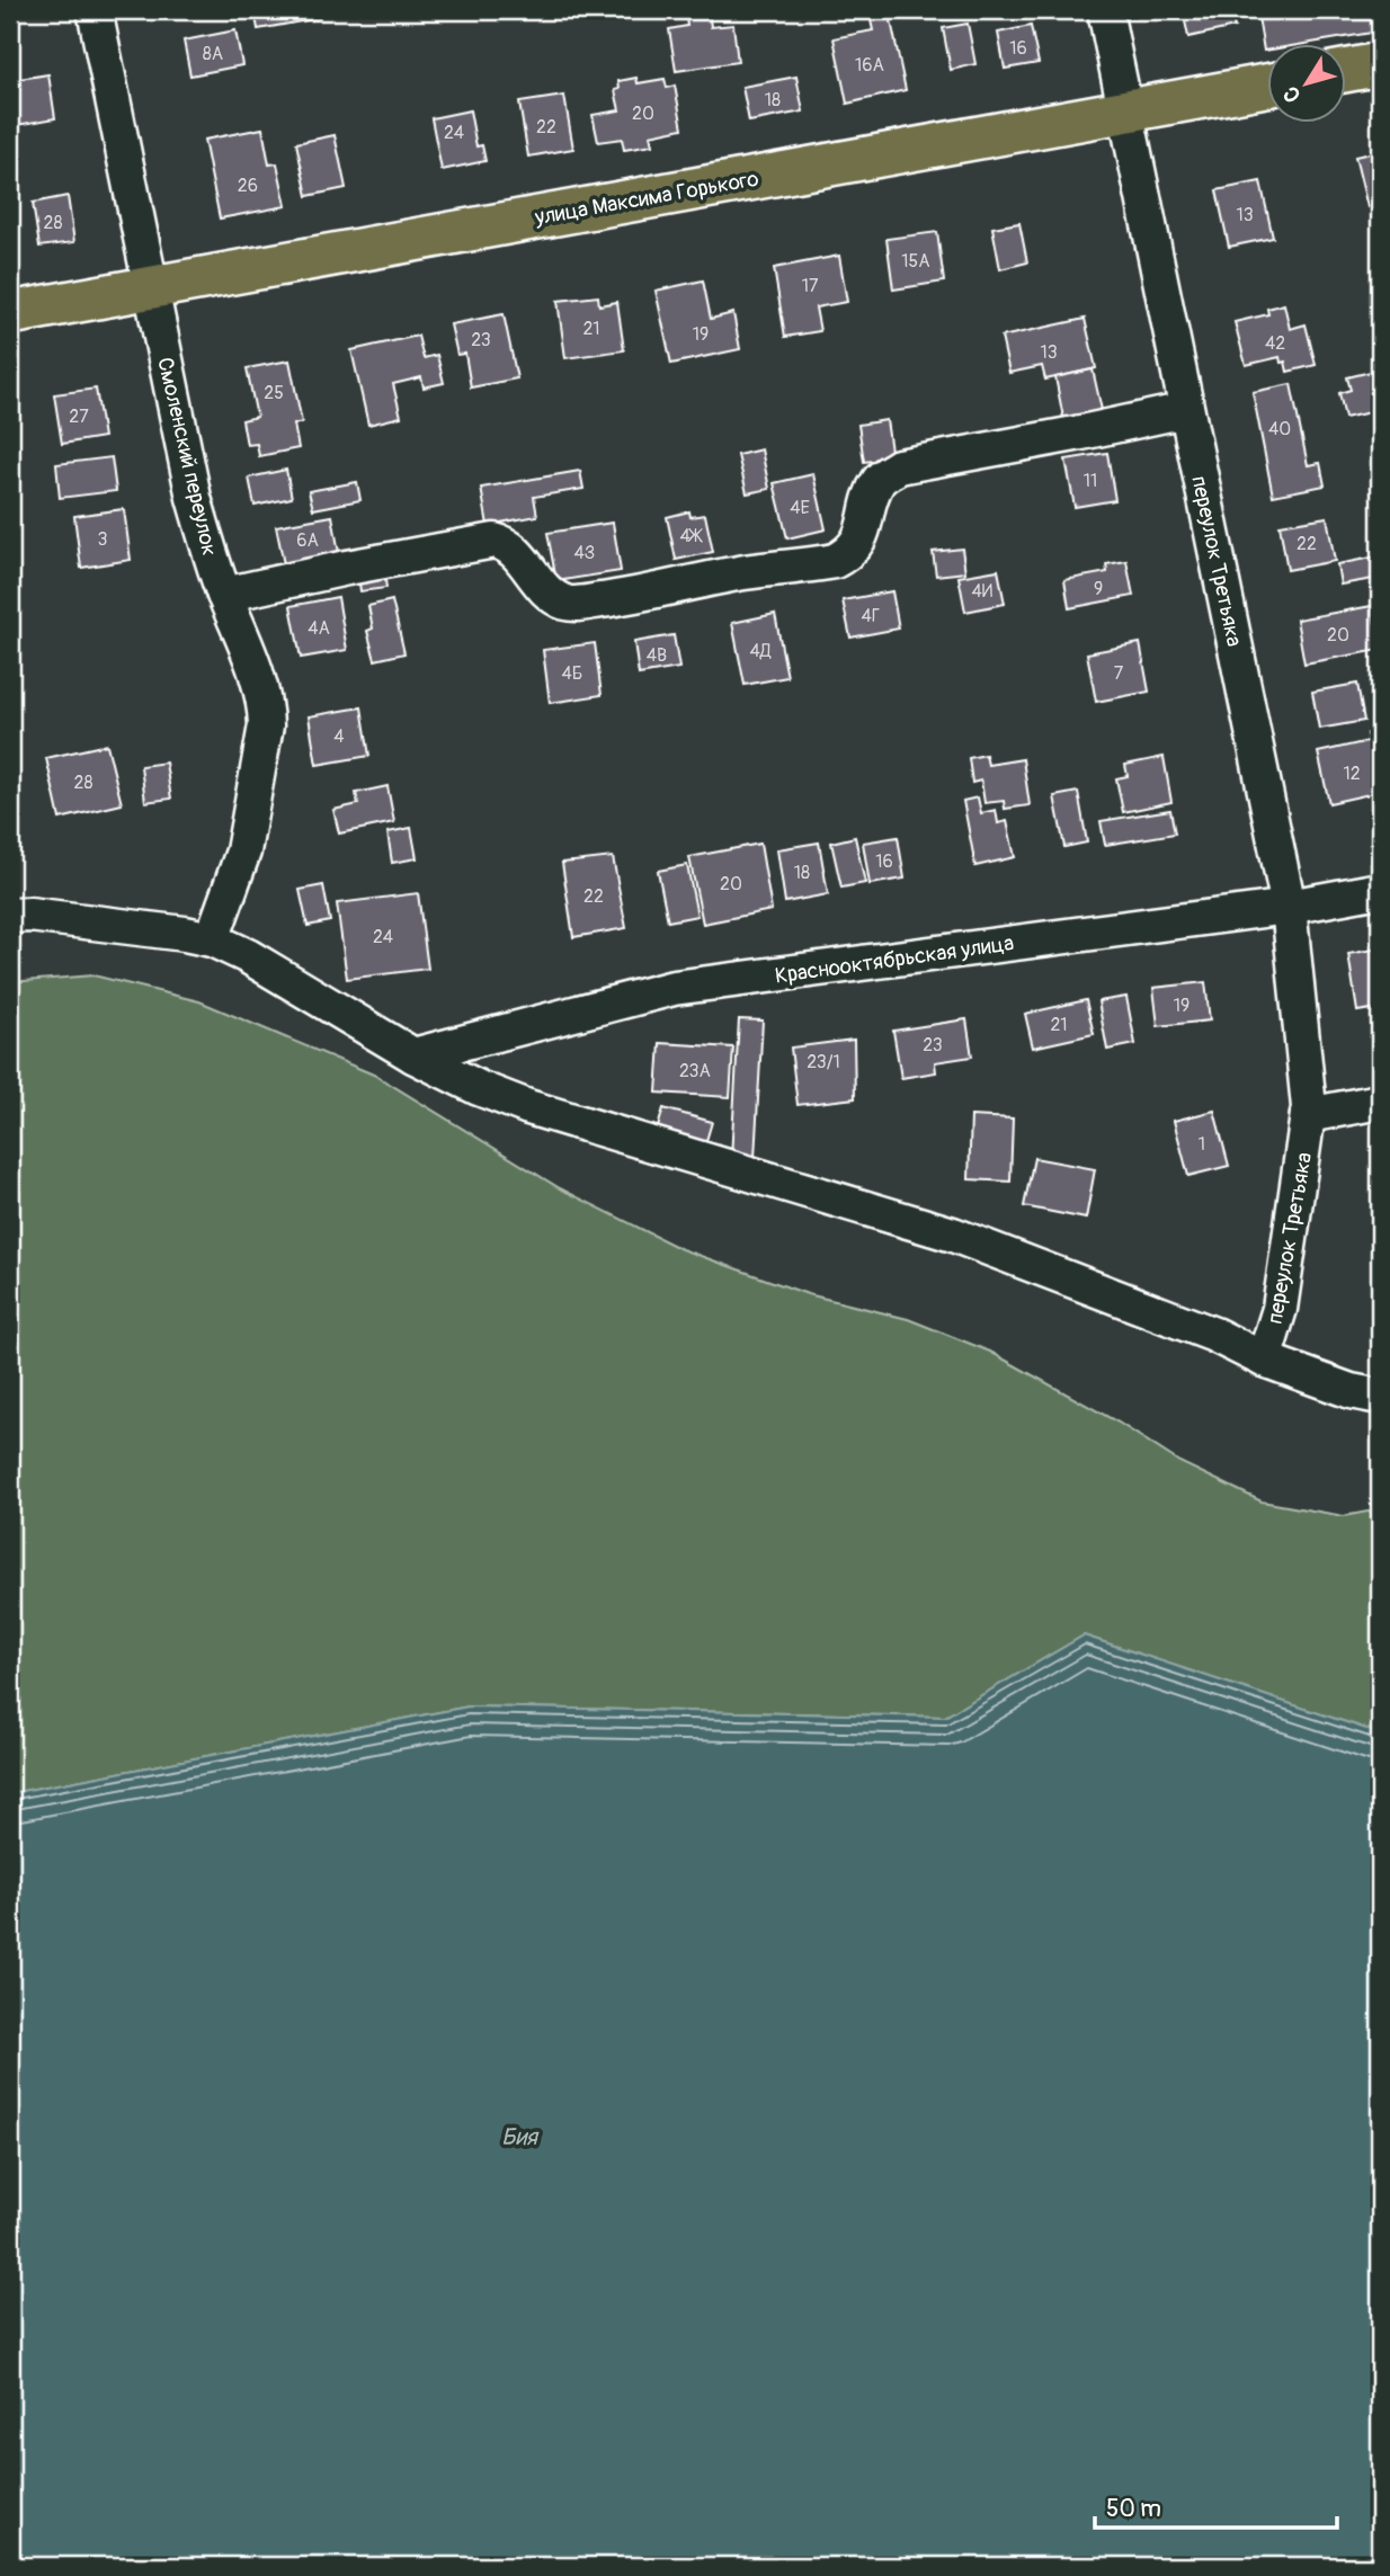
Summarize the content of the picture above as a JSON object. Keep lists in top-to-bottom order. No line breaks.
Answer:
{"streets":{"main road":["улица Максима Горького"],"street":["Смоленский переулок","переулок Третьяка","Краснооктябрьская улица"]},"crossings":[["улица Максима Горького","Смоленский переулок"],["улица Максима Горького","переулок Третьяка"],["переулок Третьяка","Краснооктябрьская улица"]],"water":["Бия"],"house_numbers":["16","8А","16А","18","20","22","24","26","13","28","15А","17","21","19","23","42","13","25","27","40","11","4Е","4Ж","3","6А","22","4З","9","4И","4Г","4А","20","4Д","4В","4Б","7","4","12","28","16","18","20","22","24","19","21","23","23/1","23А","1"],"scale_bar":"50 m","north":"bottom left"}
